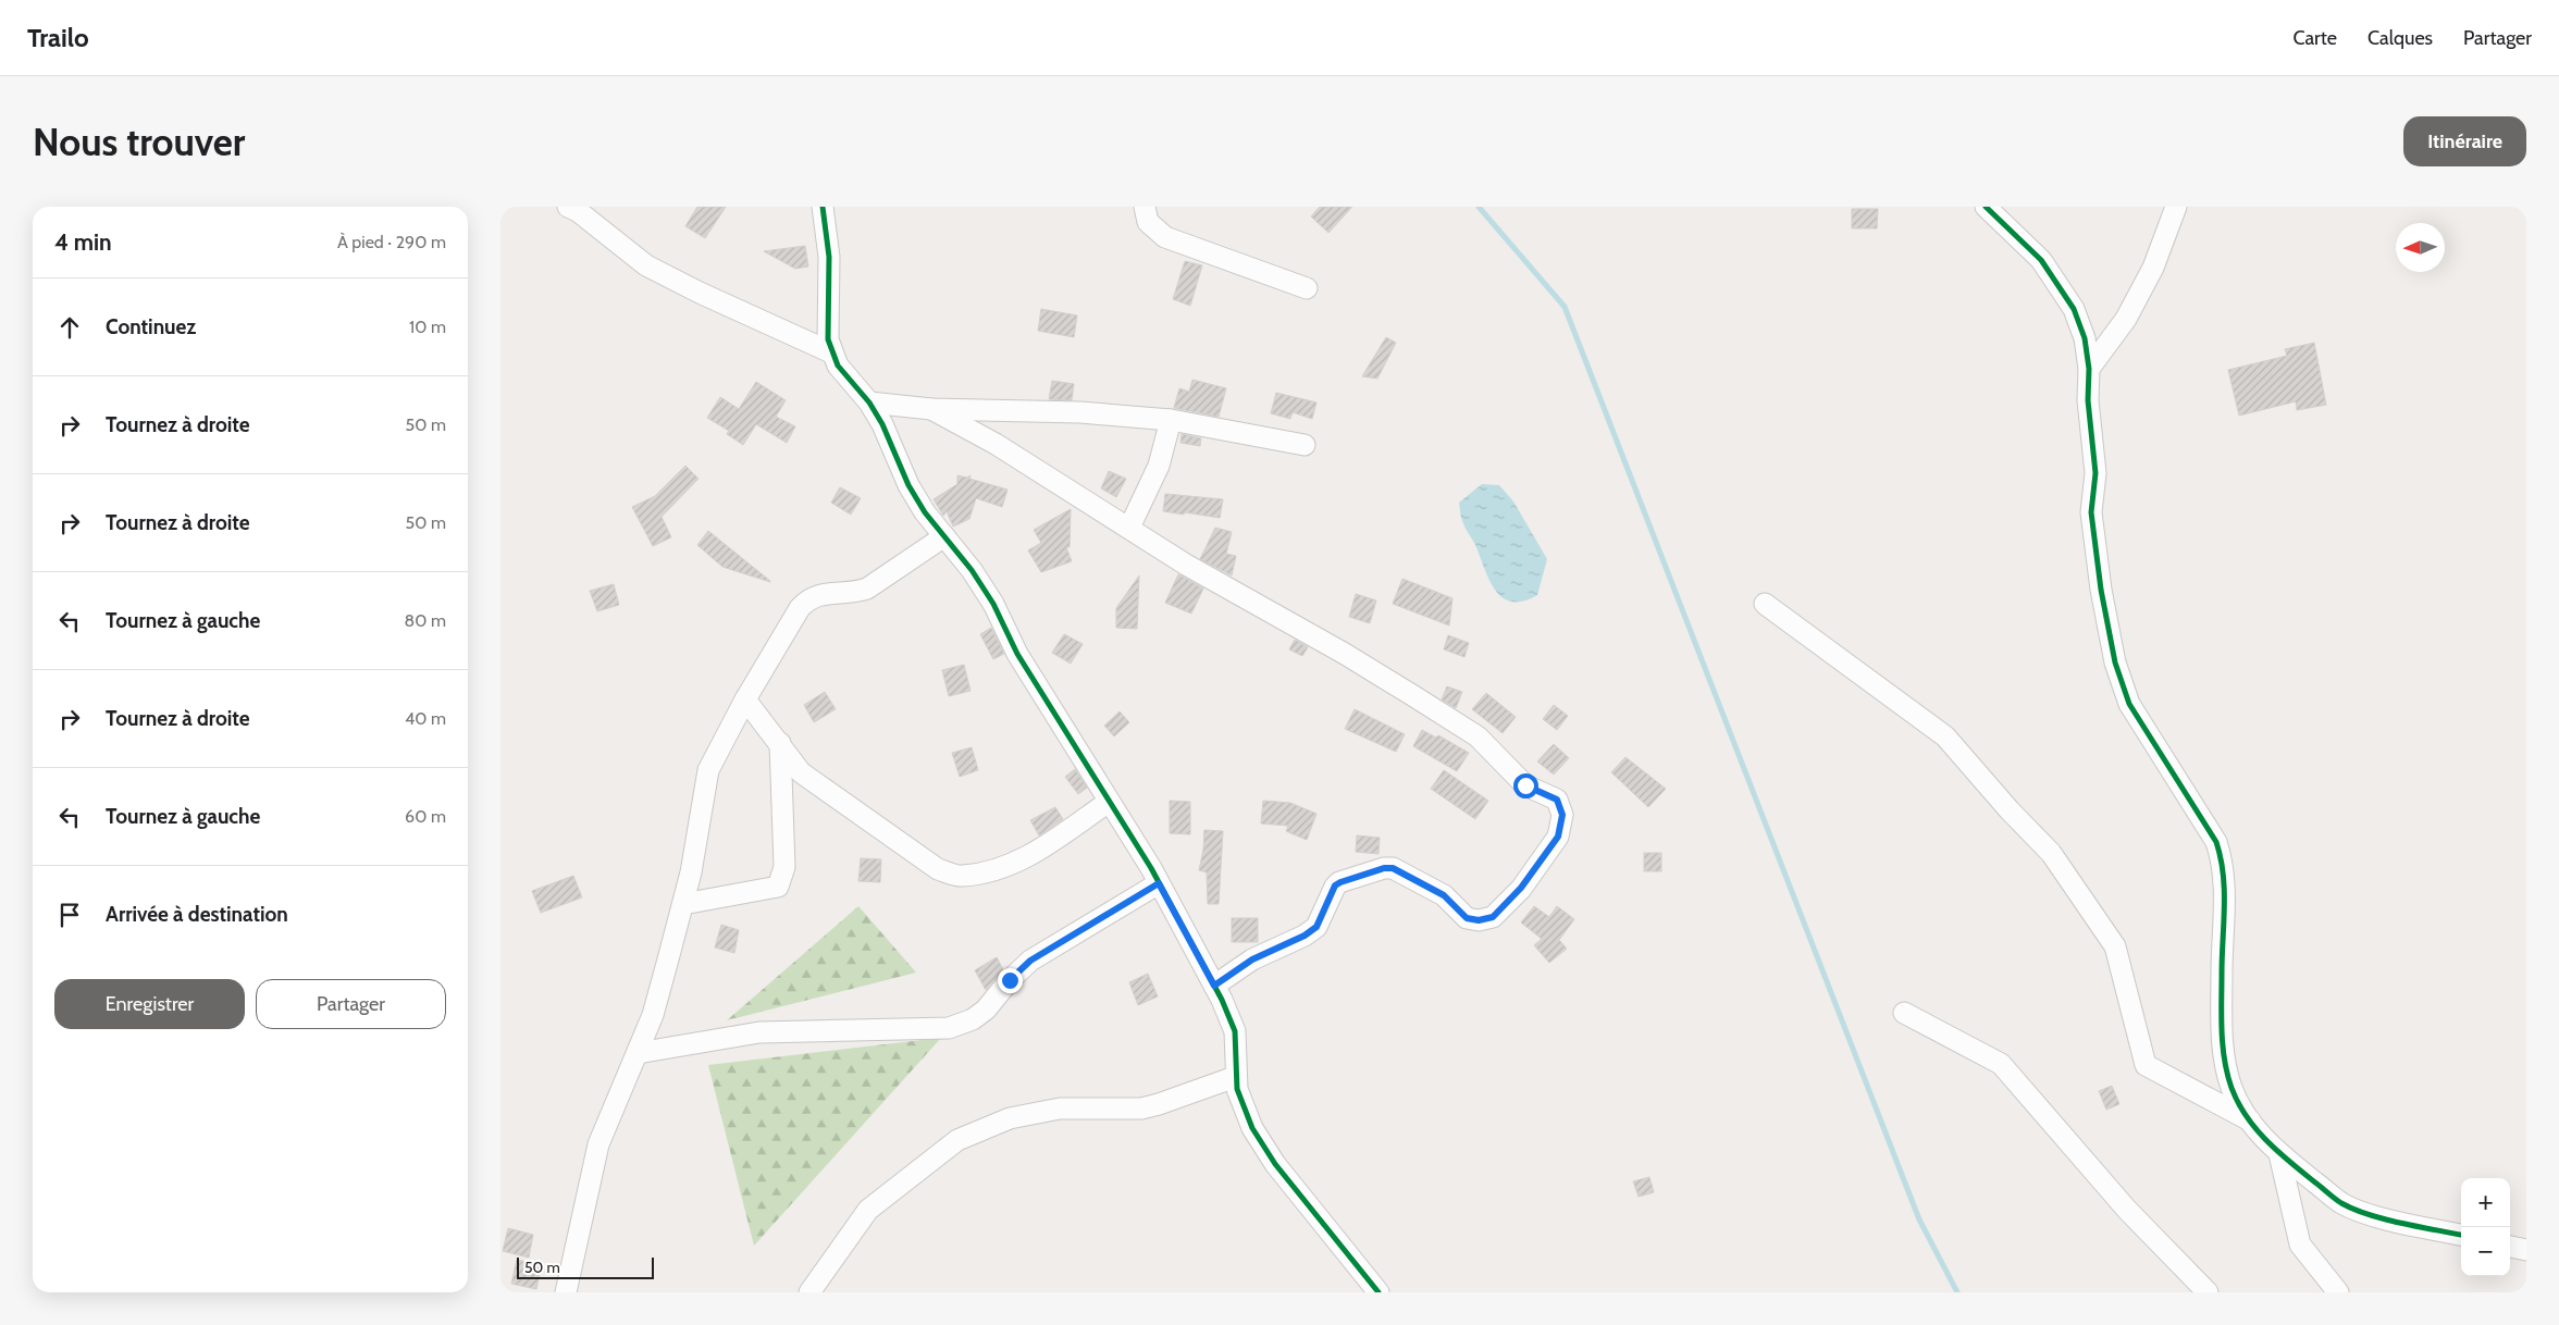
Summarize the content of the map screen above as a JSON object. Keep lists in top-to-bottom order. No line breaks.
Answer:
{"scale_bar":"50 m","north":"left","page":{"header":"Trailo","nav":["Carte","Calques","Partager"],"buttons":["Itinéraire",["Enregistrer","Partager"]],"title":"Nous trouver","heading":["4 min","À pied · 290 m"],"list":[["Continuez","10 m"],["Tournez à droite","50 m"],["Tournez à droite","50 m"],["Tournez à gauche","80 m"],["Tournez à droite","40 m"],["Tournez à gauche","60 m"],"Arrivée à destination"],"map_buttons":["+","−"],"scale":"50 m"}}
